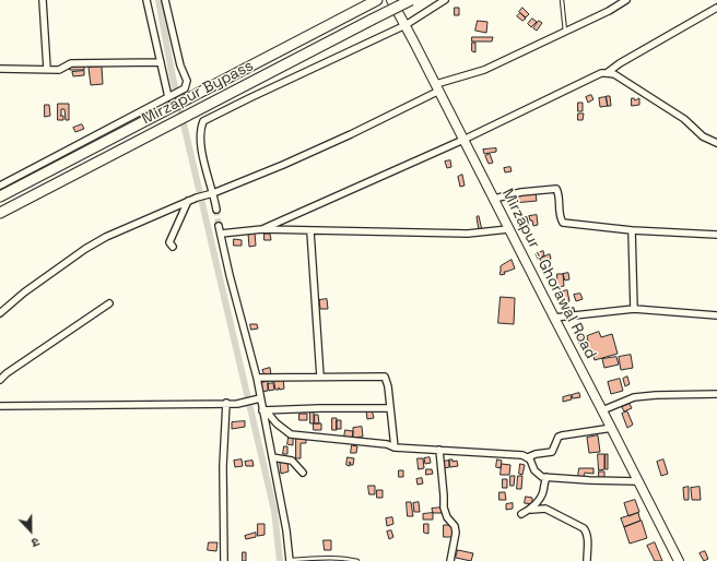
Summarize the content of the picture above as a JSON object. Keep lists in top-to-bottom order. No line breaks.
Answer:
{"streets":{"highway":["Mirzapur Bypass"],"main road":["Mirzapur - Ghorawal Road"]},"north":"bottom"}
